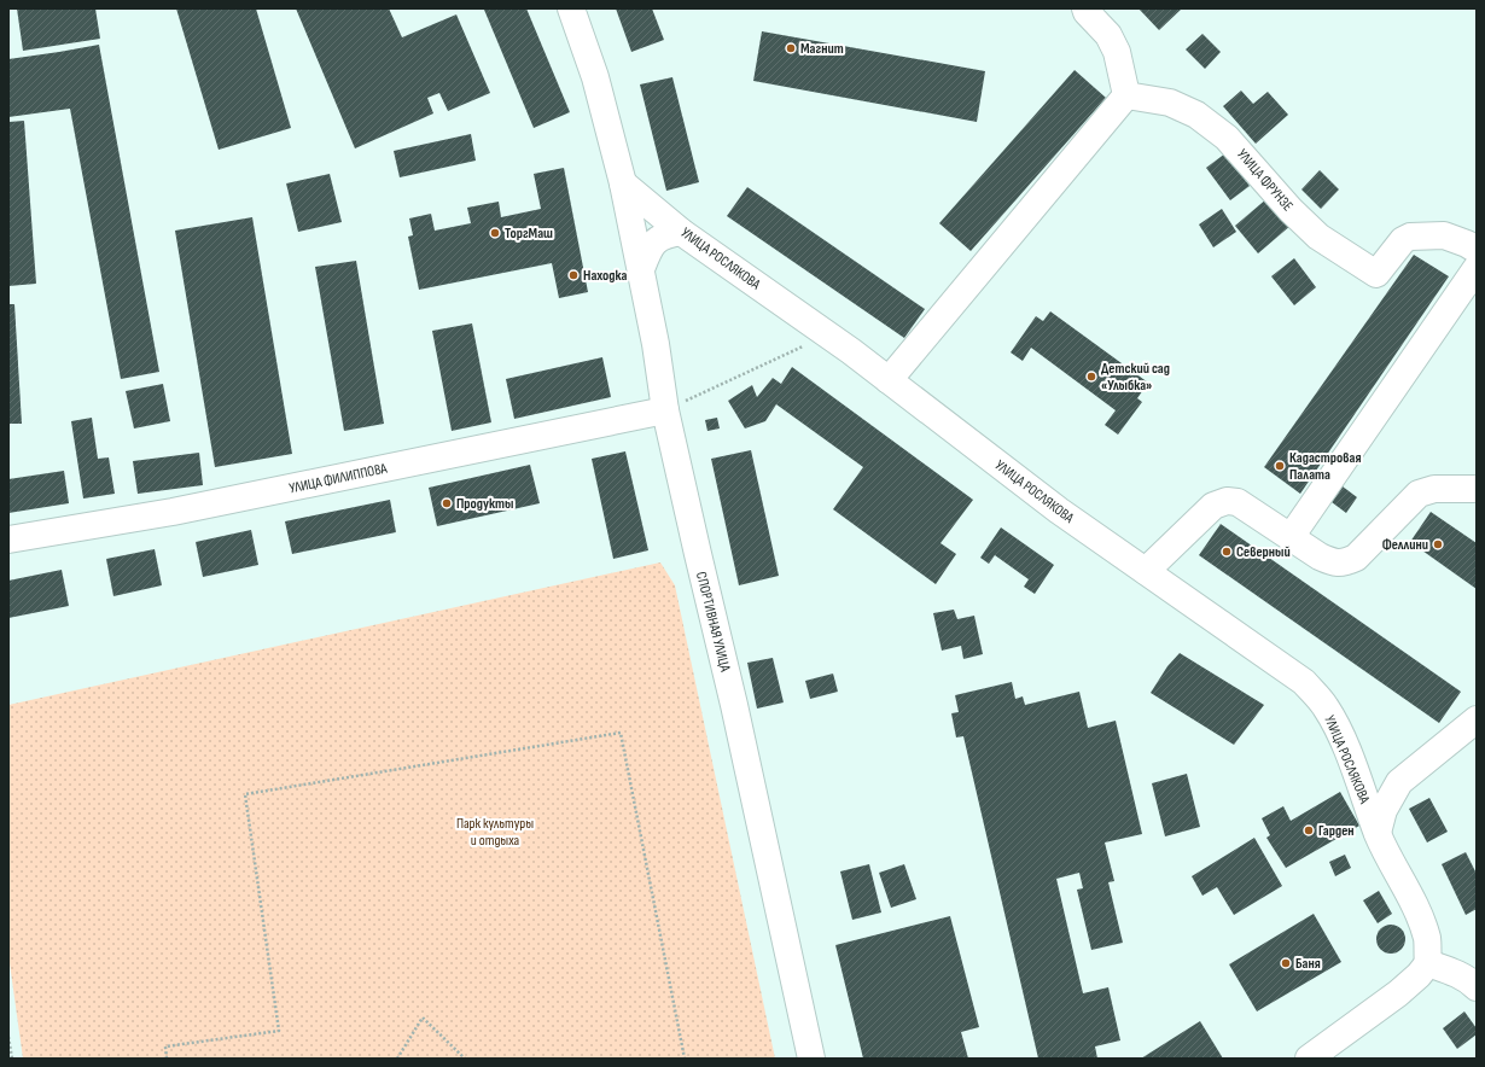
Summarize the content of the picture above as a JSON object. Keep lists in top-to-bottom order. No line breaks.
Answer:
{"streets":{"street":["УЛИЦА ФРУНЗЕ","УЛИЦА РОСЛЯКОВА","УЛИЦА ФИЛИППОВА","СПОРТИВНАЯ УЛИЦА"]},"crossings":[["УЛИЦА РОСЛЯКОВА","СПОРТИВНАЯ УЛИЦА"],["УЛИЦА ФИЛИППОВА","СПОРТИВНАЯ УЛИЦА"]],"parks":["Парк культуры и отдыха"],"places":["Магнит","ТоргМаш","Находка","Детский сад «Улыбка»","Кадастровая Палата","Продукты","Феллини","Северный","Гарден","Баня"]}
